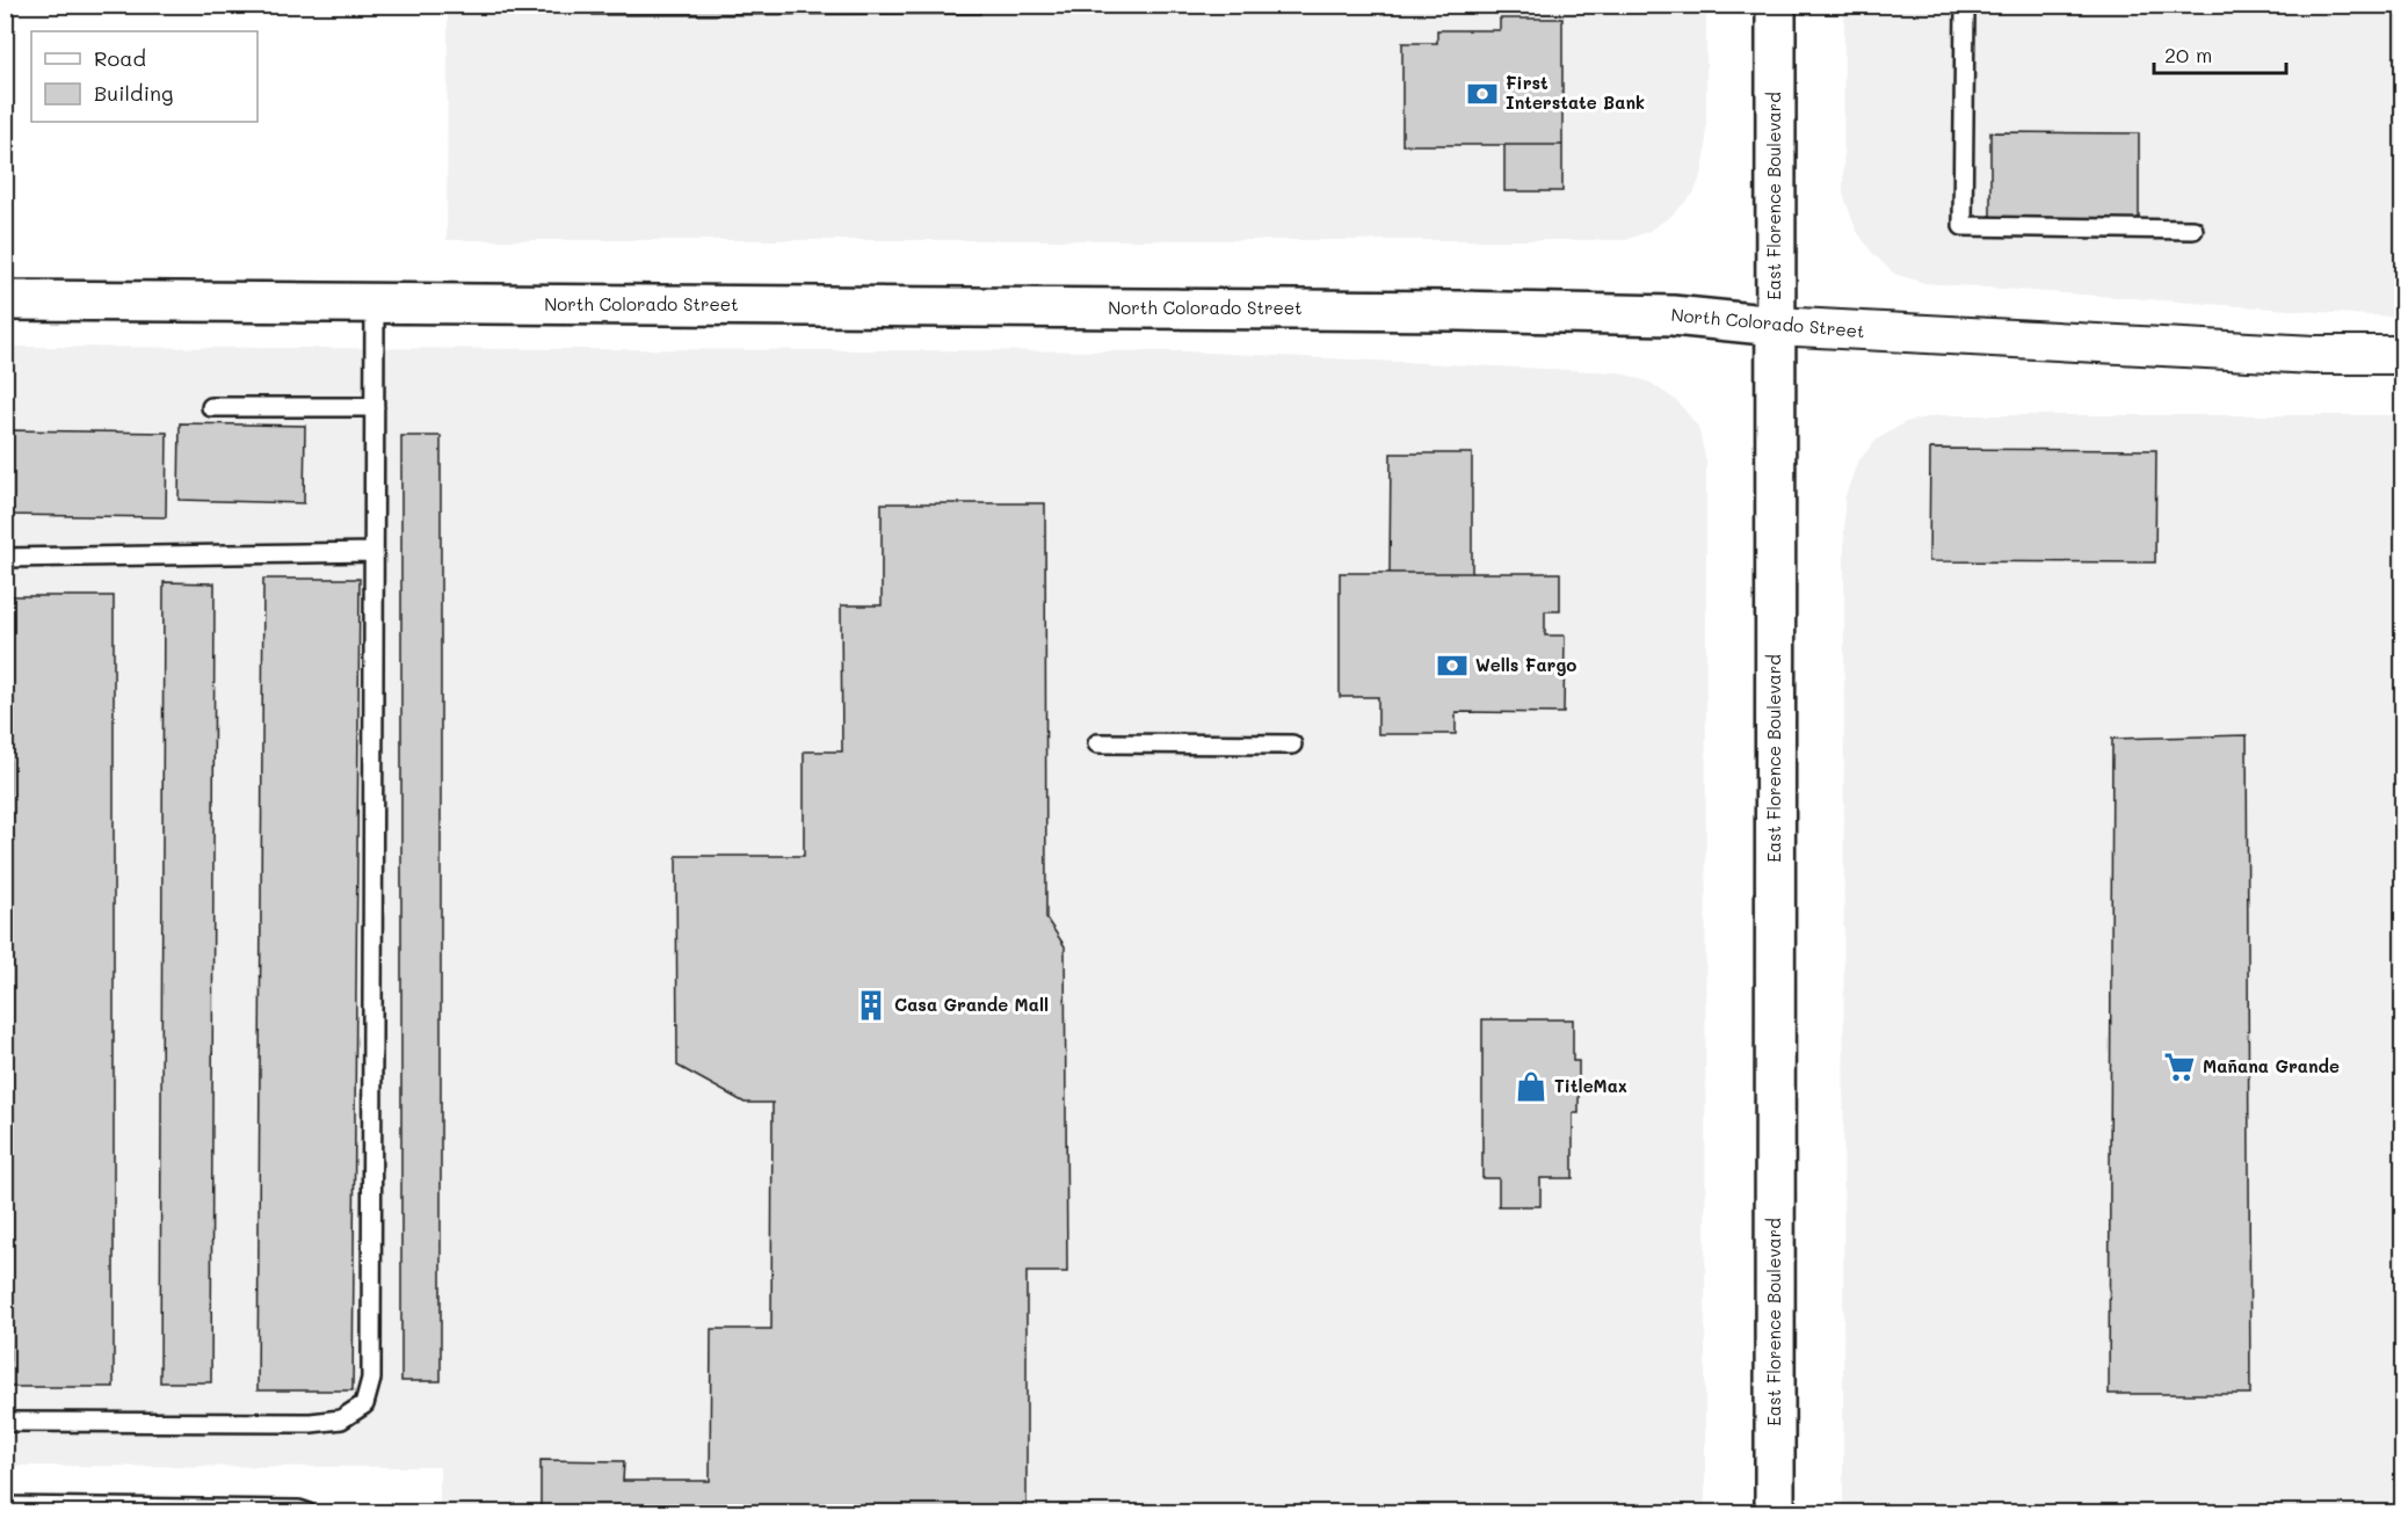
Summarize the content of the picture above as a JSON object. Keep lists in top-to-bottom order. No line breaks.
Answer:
{"streets":{"street":["East Florence Boulevard","North Colorado Street"]},"crossings":[["East Florence Boulevard","North Colorado Street"]],"places":{"bank":["First Interstate Bank","Wells Fargo"],"building":["Casa Grande Mall"],"supermarket":["Mañana Grande"],"shop":["TitleMax"]},"legend":["Road","Building"],"scale_bar":"20 m"}
